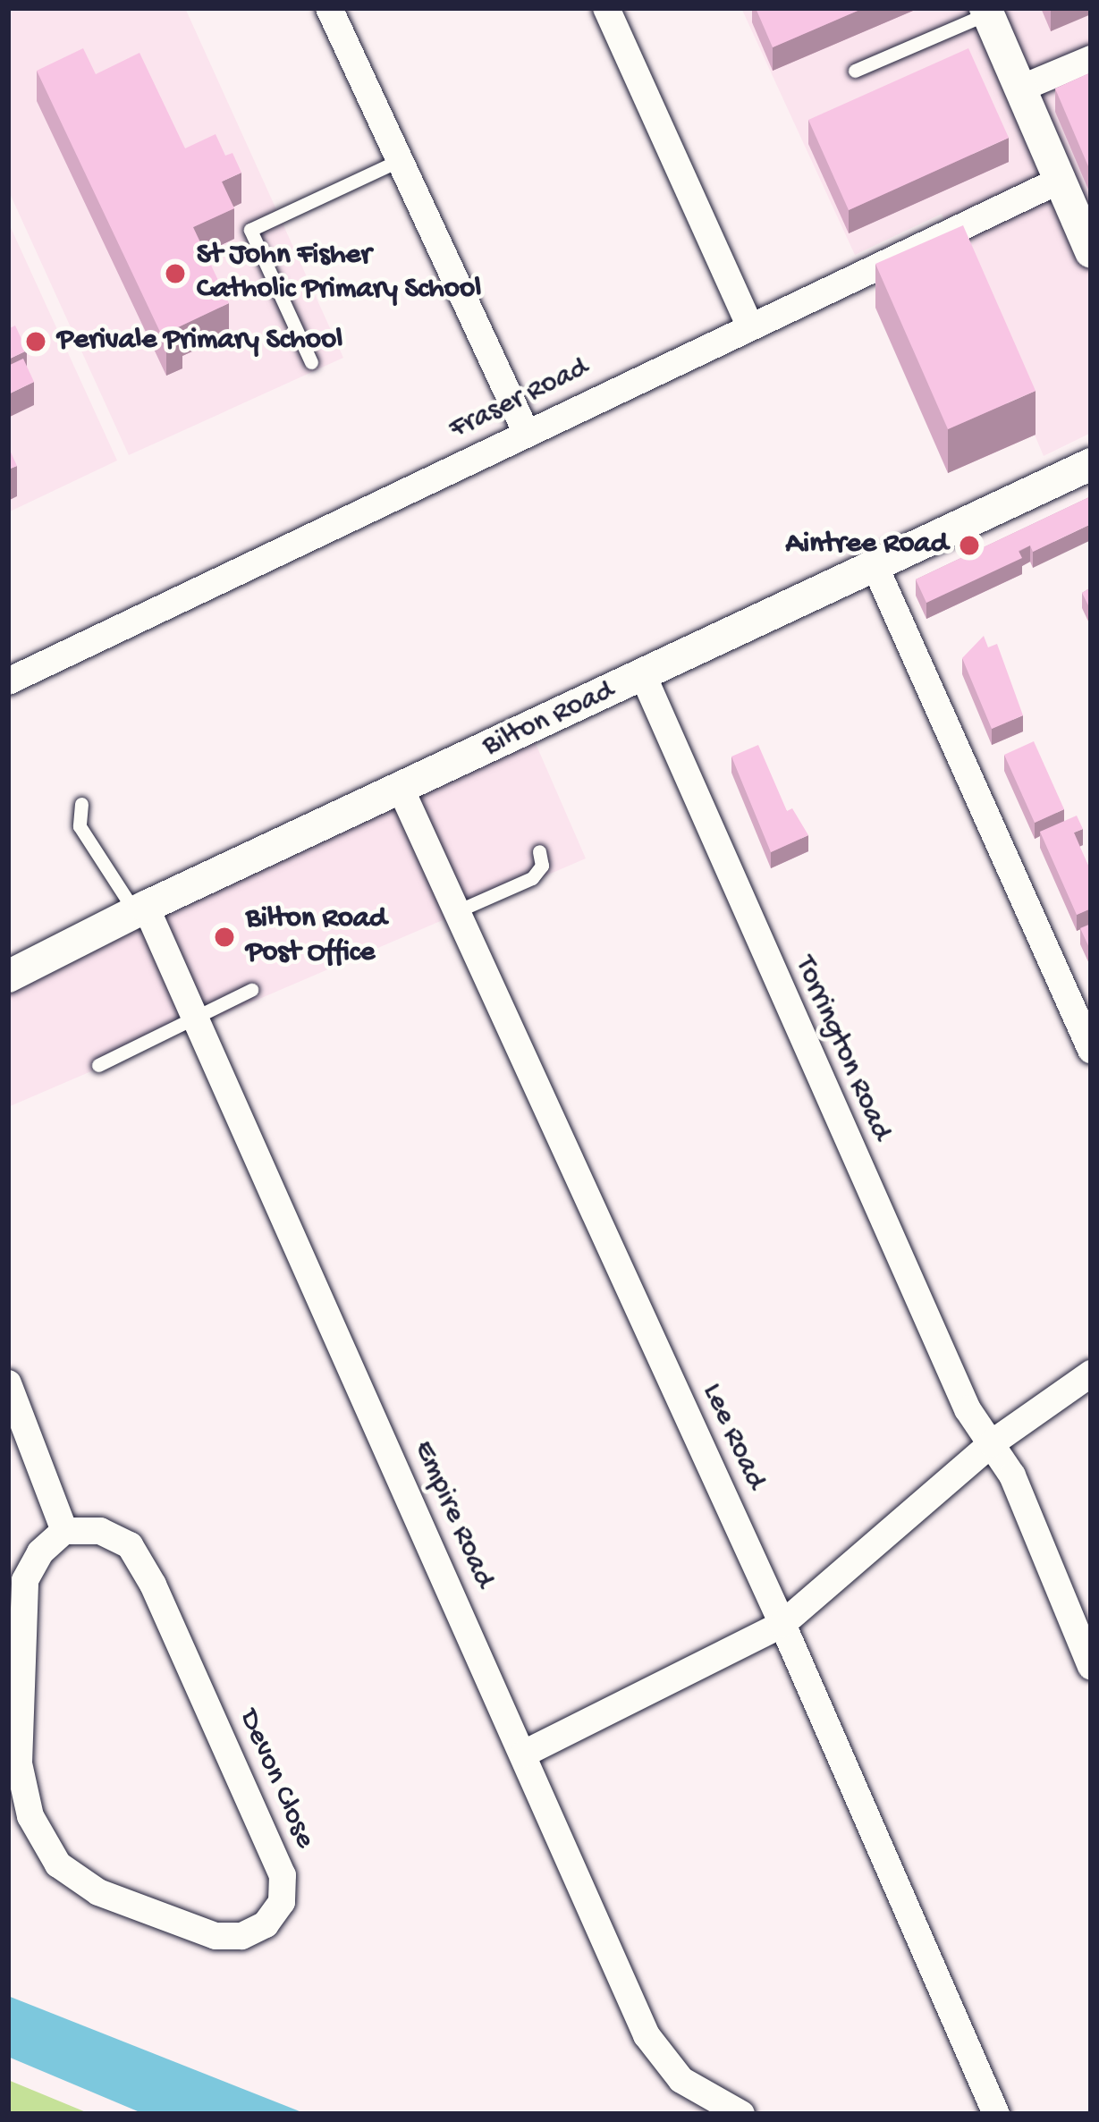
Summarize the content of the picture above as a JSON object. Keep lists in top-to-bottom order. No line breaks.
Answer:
{"streets":{"street":["Fraser Road","Bilton Road","Torrington Road","Lee Road","Empire Road","Devon Close"]},"crossings":[["Bilton Road","Torrington Road"],["Bilton Road","Lee Road"],["Bilton Road","Empire Road"]],"places":["St John Fisher Catholic Primary School","Perivale Primary School","Aintree Road","Bilton Road Post Office"]}
